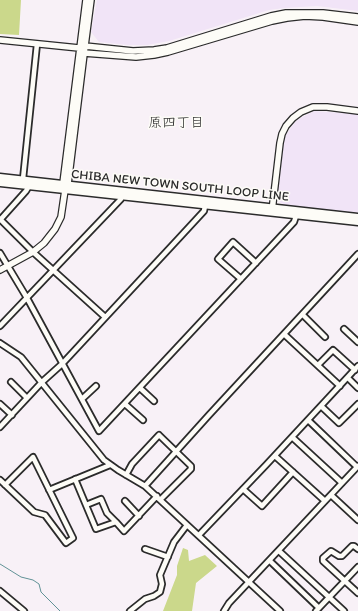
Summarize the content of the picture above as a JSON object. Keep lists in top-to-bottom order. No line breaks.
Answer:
{"streets":{"main road":["CHIBA NEW TOWN SOUTH LOOP LINE"]},"districts":["原四丁目"]}
